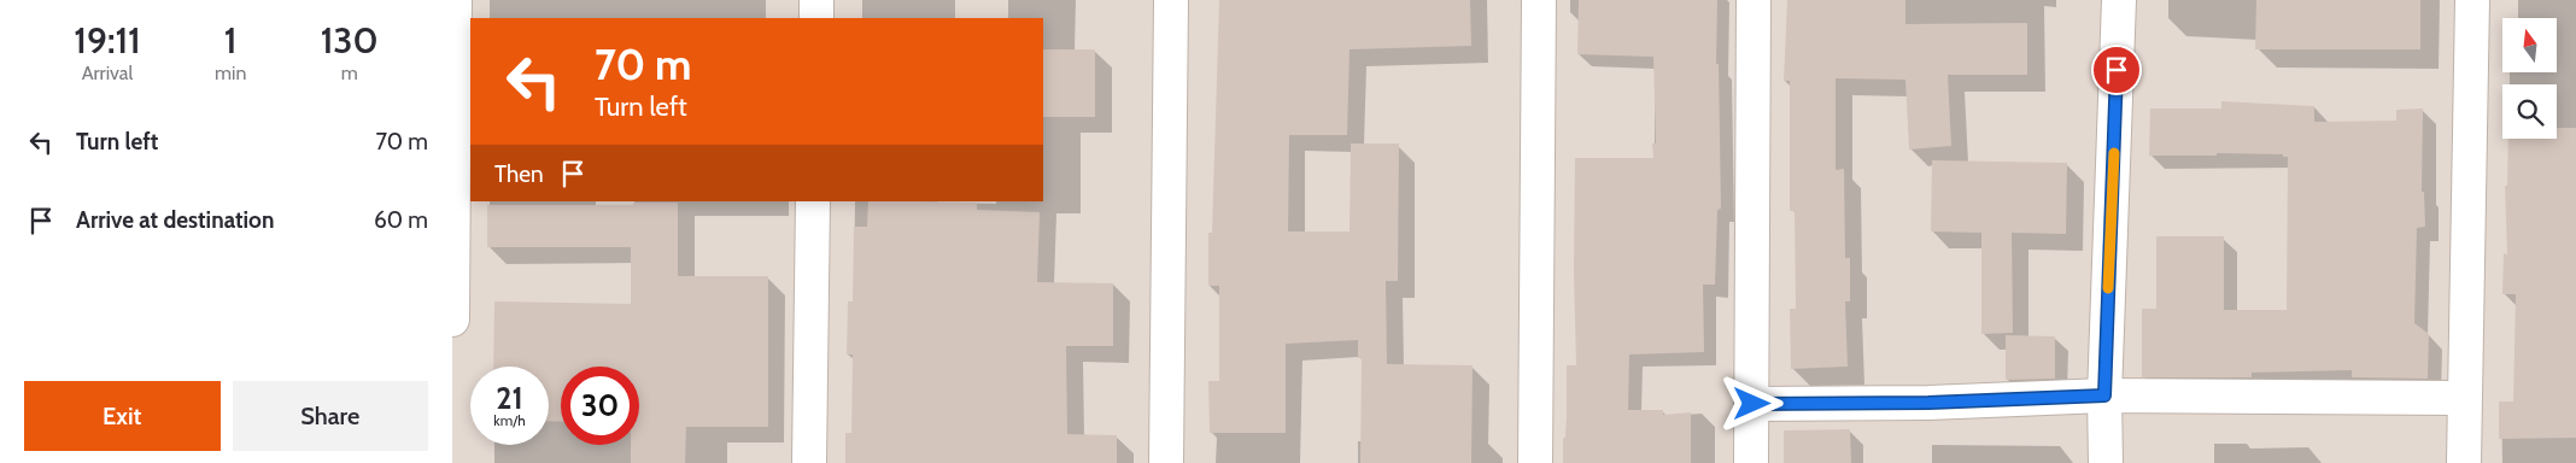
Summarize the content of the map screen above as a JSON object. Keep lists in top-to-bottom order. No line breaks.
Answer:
{"north":"top","page":{"eta":["19:11","Arrival","1","min","130","m"],"turn":["70 m","Turn left"],"list":[{"name":"Turn left","value":"70 m"},{"name":"Arrive at destination","value":"60 m"}],"then":"Then","speed":"21 km/h","limit":"30","buttons":["Exit","Share"]}}
